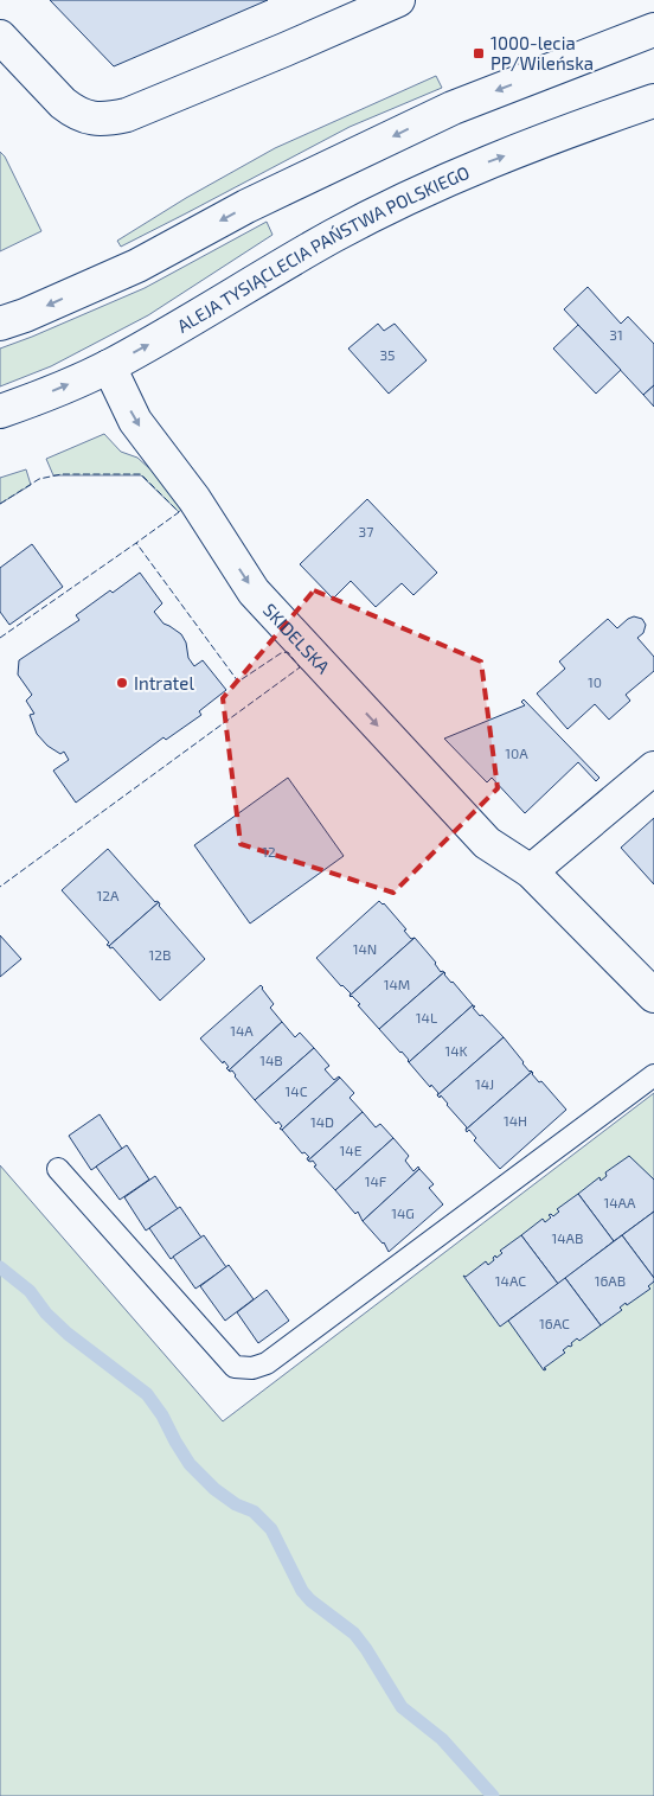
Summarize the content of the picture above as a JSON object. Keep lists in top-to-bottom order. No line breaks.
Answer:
{"streets":{"street":["ALEJA TYSIĄCLECIA PAŃSTWA POLSKIEGO","SKIDELSKA"]},"crossings":[["ALEJA TYSIĄCLECIA PAŃSTWA POLSKIEGO","SKIDELSKA"]],"one_way":["SKIDELSKA"],"places":{"transit":["1000-lecia PP/Wileńska"],"other":["Intratel"]},"house_numbers":["31","35","37","10","10A","12","12A","14N","12B","14M","14L","14A","14K","14B","14J","14C","14H","14D","14E","14F","14AA","14G","14AB","14AC","16AB","16AC"]}
